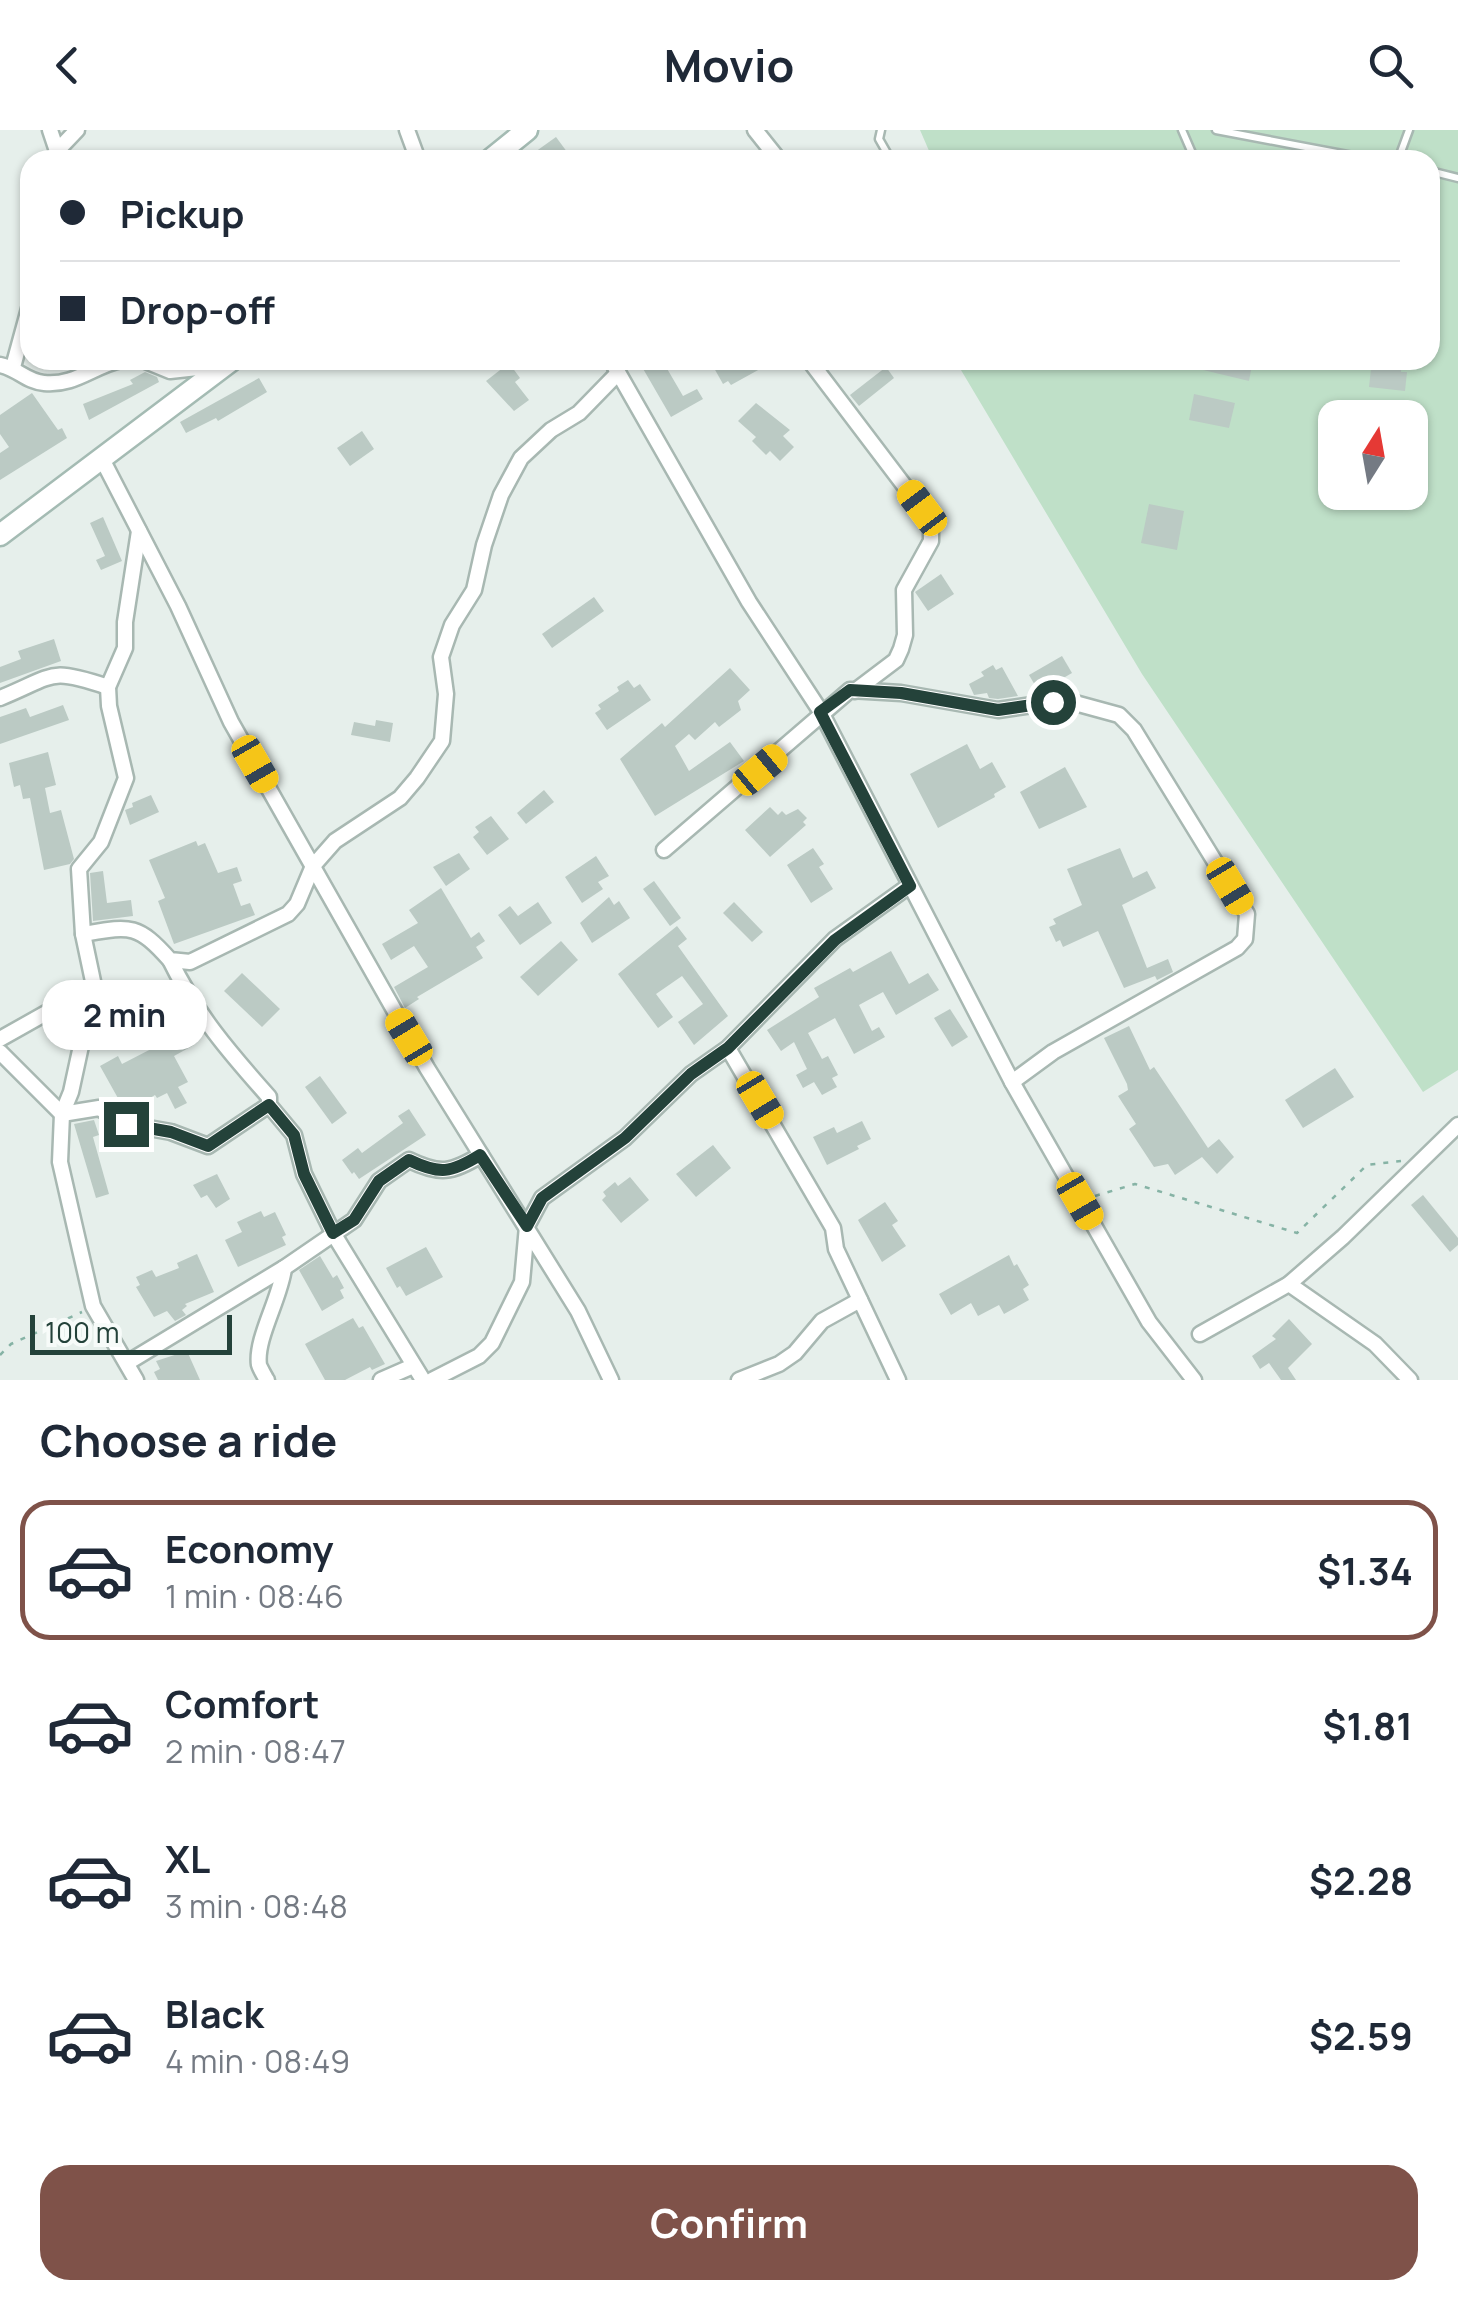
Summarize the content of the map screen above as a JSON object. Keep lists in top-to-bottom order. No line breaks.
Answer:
{"scale_bar":"100 m","north":"top","page":{"header":"Movio","banner":["Pickup","Drop-off"],"bubble":"2 min","scale":"100 m","heading":"Choose a ride","list":[{"name":"Economy","note":"1 min · 08:46","value":"$1.34"},{"name":"Comfort","note":"2 min · 08:47","value":"$1.81"},{"name":"XL","note":"3 min · 08:48","value":"$2.28"},{"name":"Black","note":"4 min · 08:49","value":"$2.59"}],"buttons":"Confirm"}}
